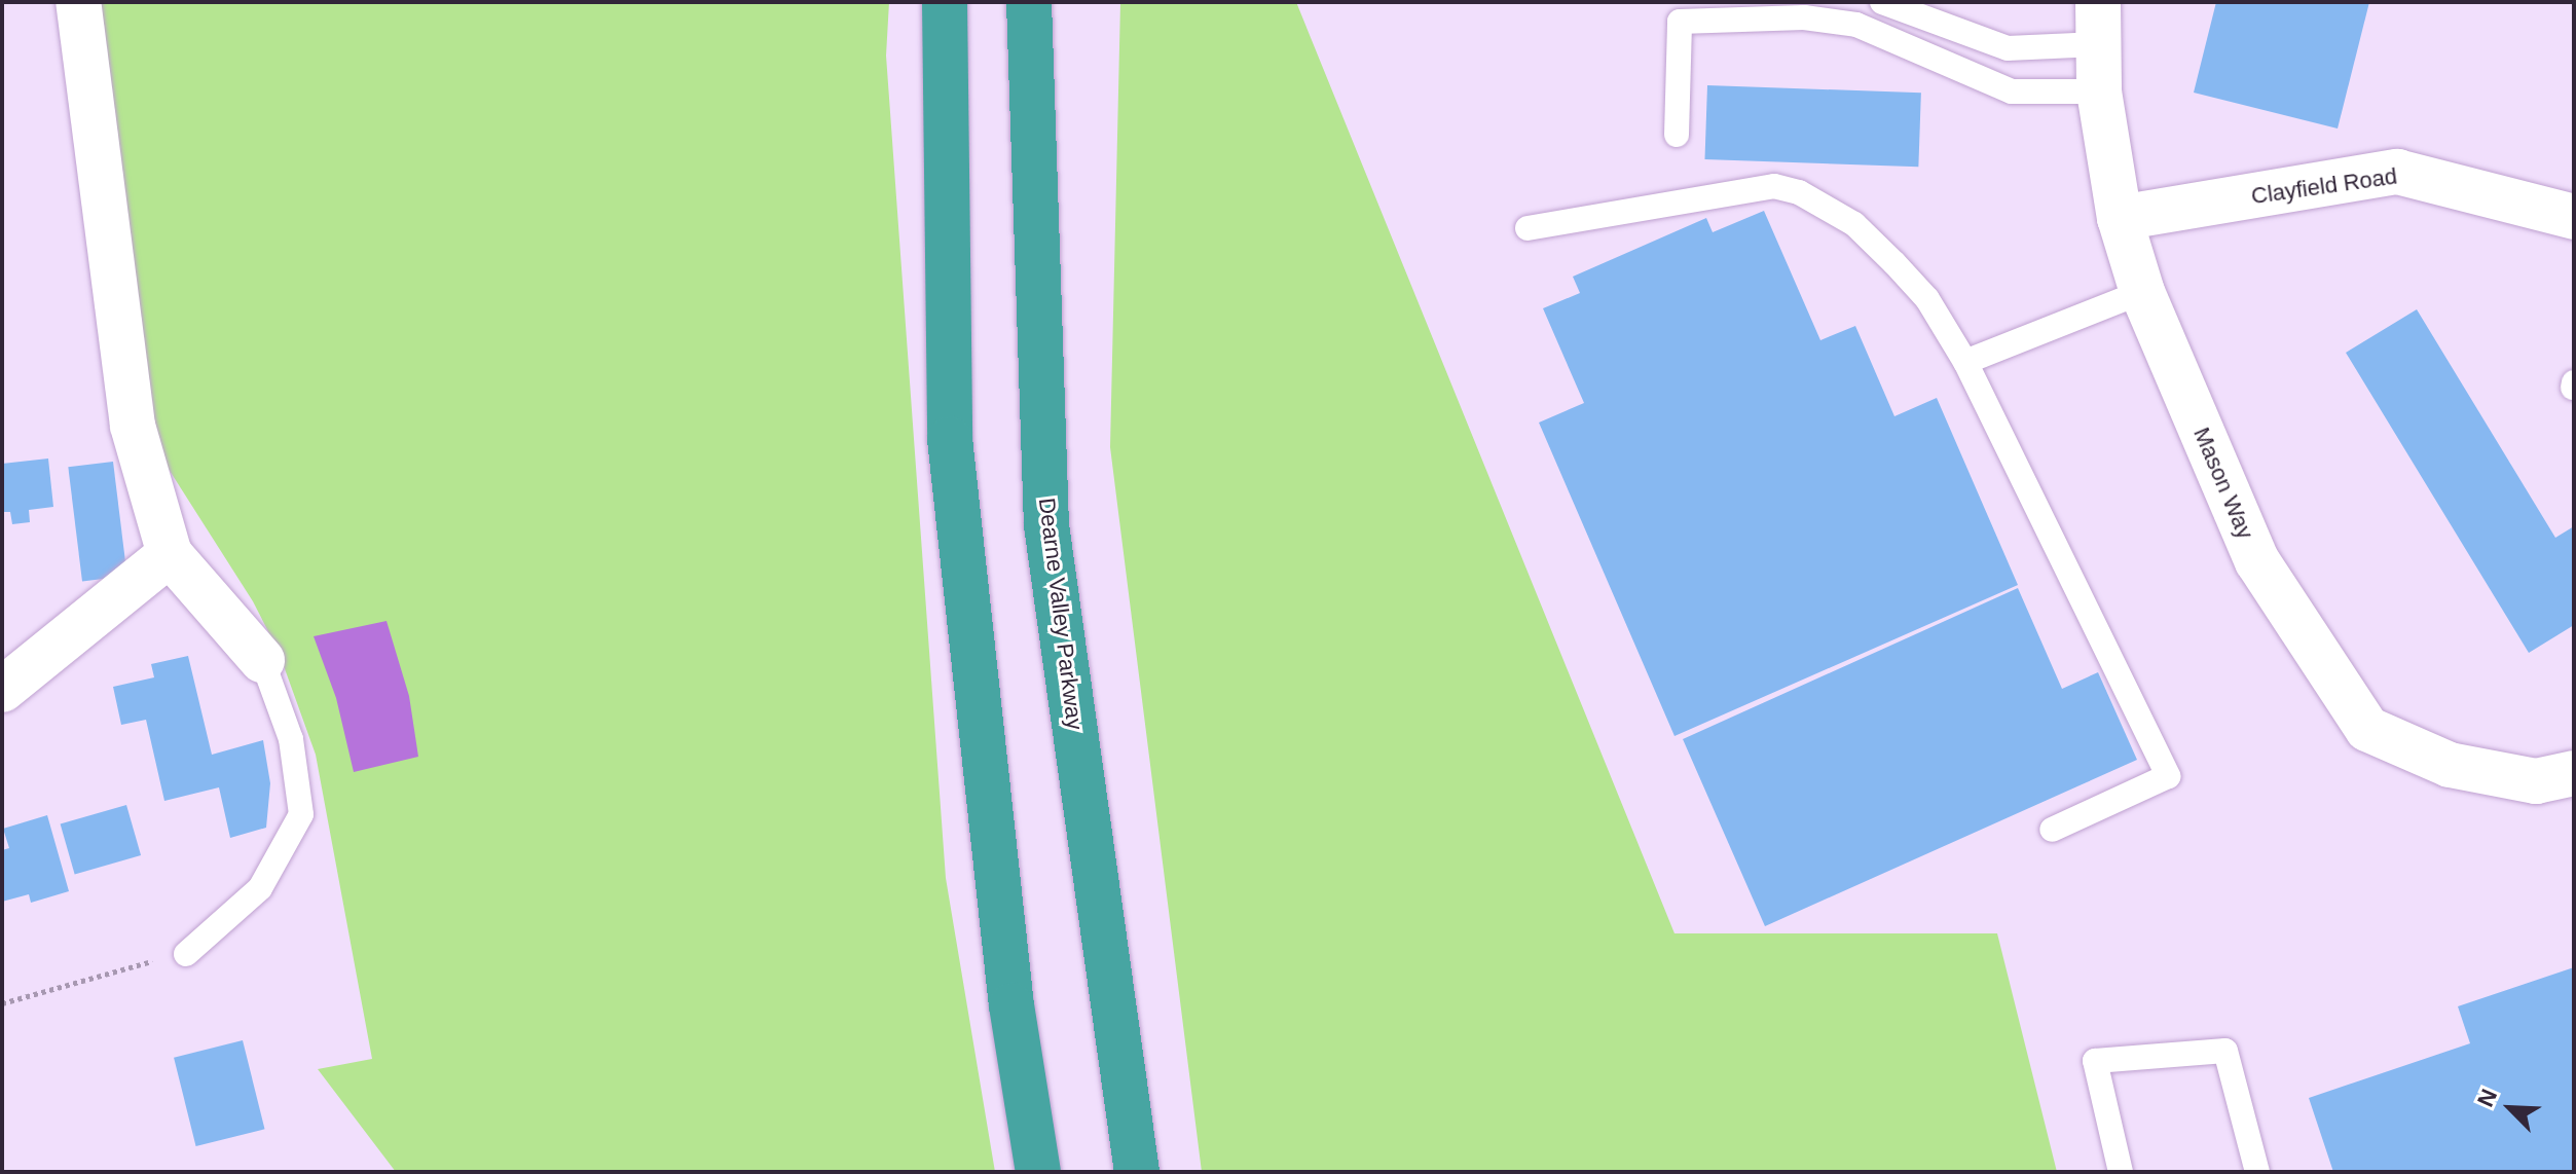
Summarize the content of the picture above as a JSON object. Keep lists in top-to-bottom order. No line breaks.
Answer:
{"streets":{"highway":["Dearne Valley Parkway"],"street":["Clayfield Road","Mason Way"]},"crossings":[["Clayfield Road","Mason Way"]],"north":"top left"}
